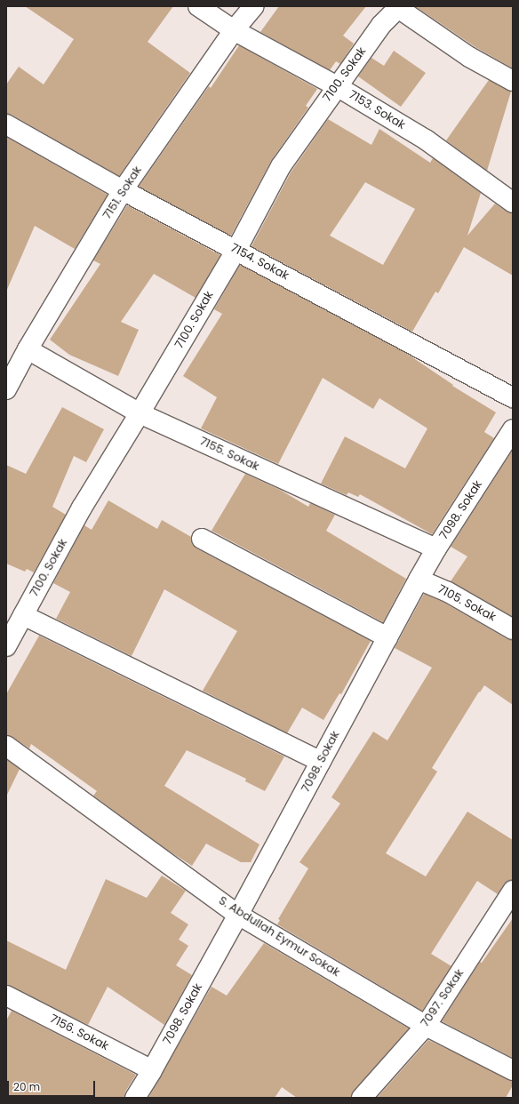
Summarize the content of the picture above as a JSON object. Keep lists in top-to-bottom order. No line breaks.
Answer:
{"streets":{"street":["7100. Sokak","7153. Sokak","7151. Sokak","7154. Sokak","7155. Sokak","7098. Sokak","7105. Sokak","S. Abdullah Eymur Sokak","7097. Sokak","7156. Sokak"]},"crossings":[["7100. Sokak","7153. Sokak"],["7100. Sokak","7154. Sokak"],["7100. Sokak","7155. Sokak"],["7153. Sokak","7151. Sokak"],["7151. Sokak","7154. Sokak"],["7151. Sokak","7155. Sokak"],["7155. Sokak","7098. Sokak"],["7098. Sokak","7105. Sokak"],["7098. Sokak","S. Abdullah Eymur Sokak"],["7098. Sokak","7156. Sokak"],["S. Abdullah Eymur Sokak","7097. Sokak"]],"scale_bar":"20 m"}
